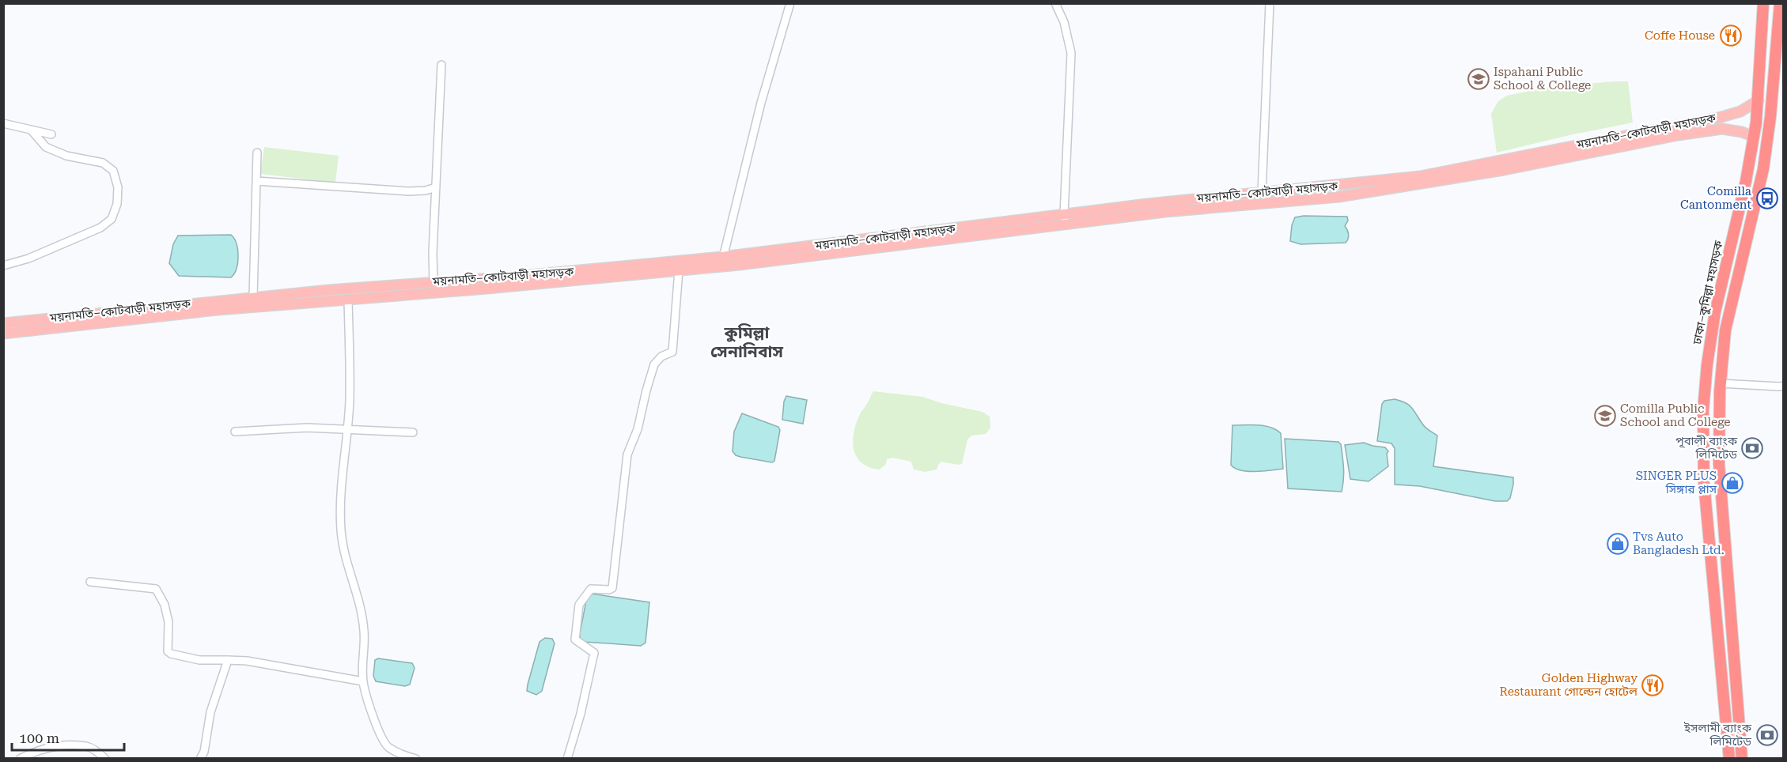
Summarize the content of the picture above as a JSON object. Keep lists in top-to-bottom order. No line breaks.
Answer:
{"streets":{"highway":["ঢাকা–কুমিল্লা মহাসড়ক"],"main road":["ময়নামতি–কোটবাড়ী মহাসড়ক"]},"crossings":[["ময়নামতি–কোটবাড়ী মহাসড়ক","ঢাকা–কুমিল্লা মহাসড়ক"]],"districts":["কুমিল্লা সেনানিবাস"],"places":{"restaurant":["Coffe House","Golden Highway Restaurant গোল্ডেন হোটেল"],"school or university":["Ispahani Public School & College","Comilla Public School and College"],"bus stop":["Comilla Cantonment"],"bank":["পূবালী ব্যাংক লিমিটেড","ইসলামী ব্যাংক লিমিটেড"],"shop":["SINGER PLUS সিঙ্গার প্লাস","Tvs Auto Bangladesh Ltd."]},"scale_bar":"100 m"}
